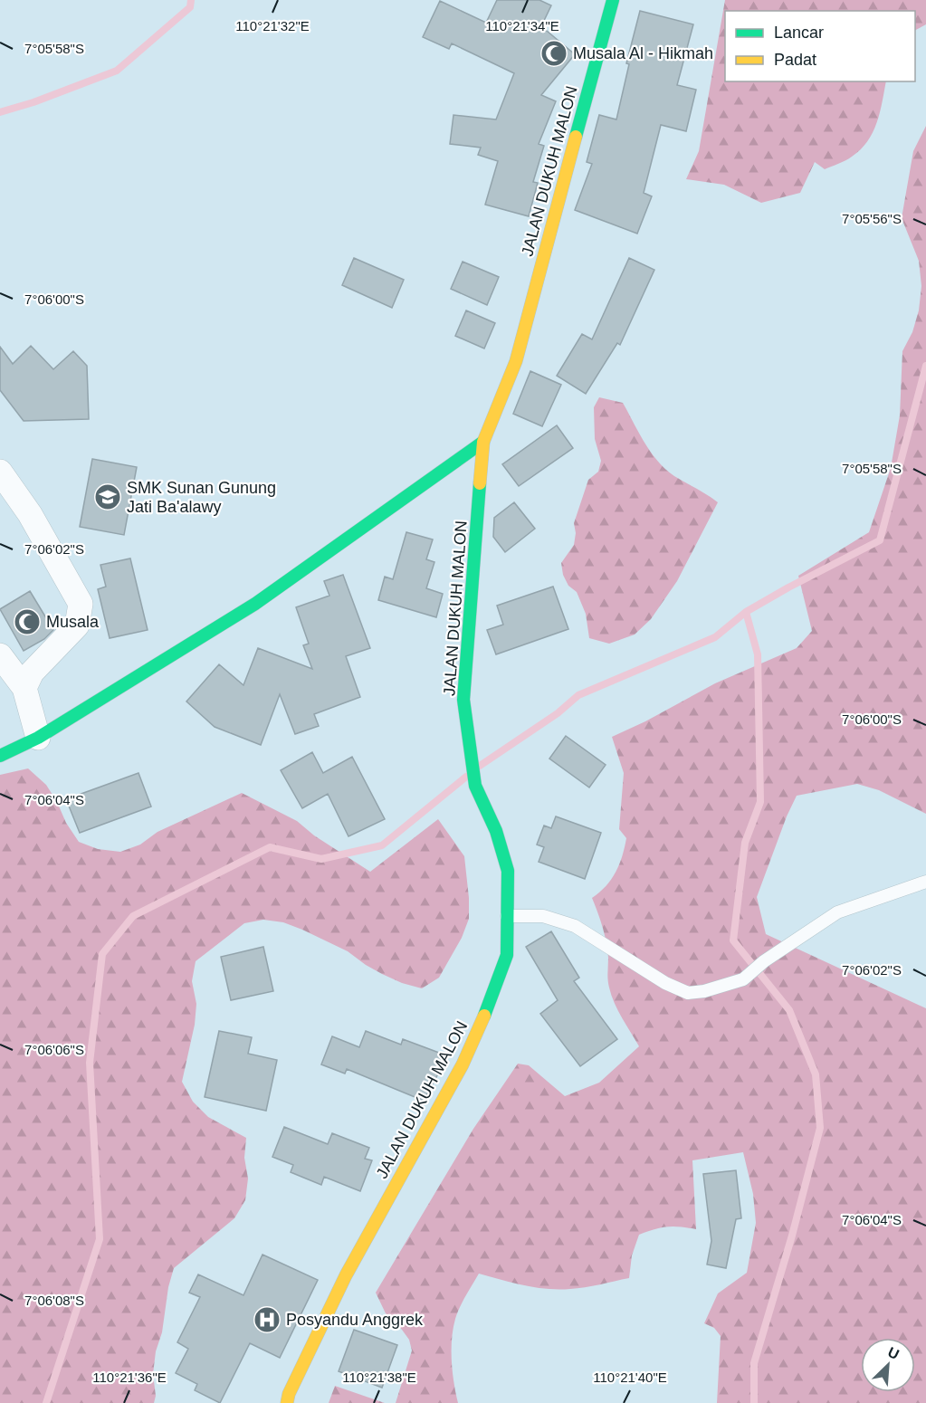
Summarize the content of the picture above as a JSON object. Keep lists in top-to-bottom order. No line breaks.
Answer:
{"streets":{"street":["JALAN DUKUH MALON"]},"places":{"mosque":["Musala Al - Hikmah","Musala"],"school or university":["SMK Sunan Gunung Jati Ba'alawy"],"hospital":["Posyandu Anggrek"]},"legend":["Lancar","Padat"],"north":"top right","coordinates":["110°21'32\"E","110°21'34\"E","7°05'58\"S","7°05'56\"S","7°06'00\"S","7°06'02\"S","7°06'04\"S","7°06'06\"S","7°06'08\"S","110°21'36\"E","110°21'38\"E","110°21'40\"E"]}
